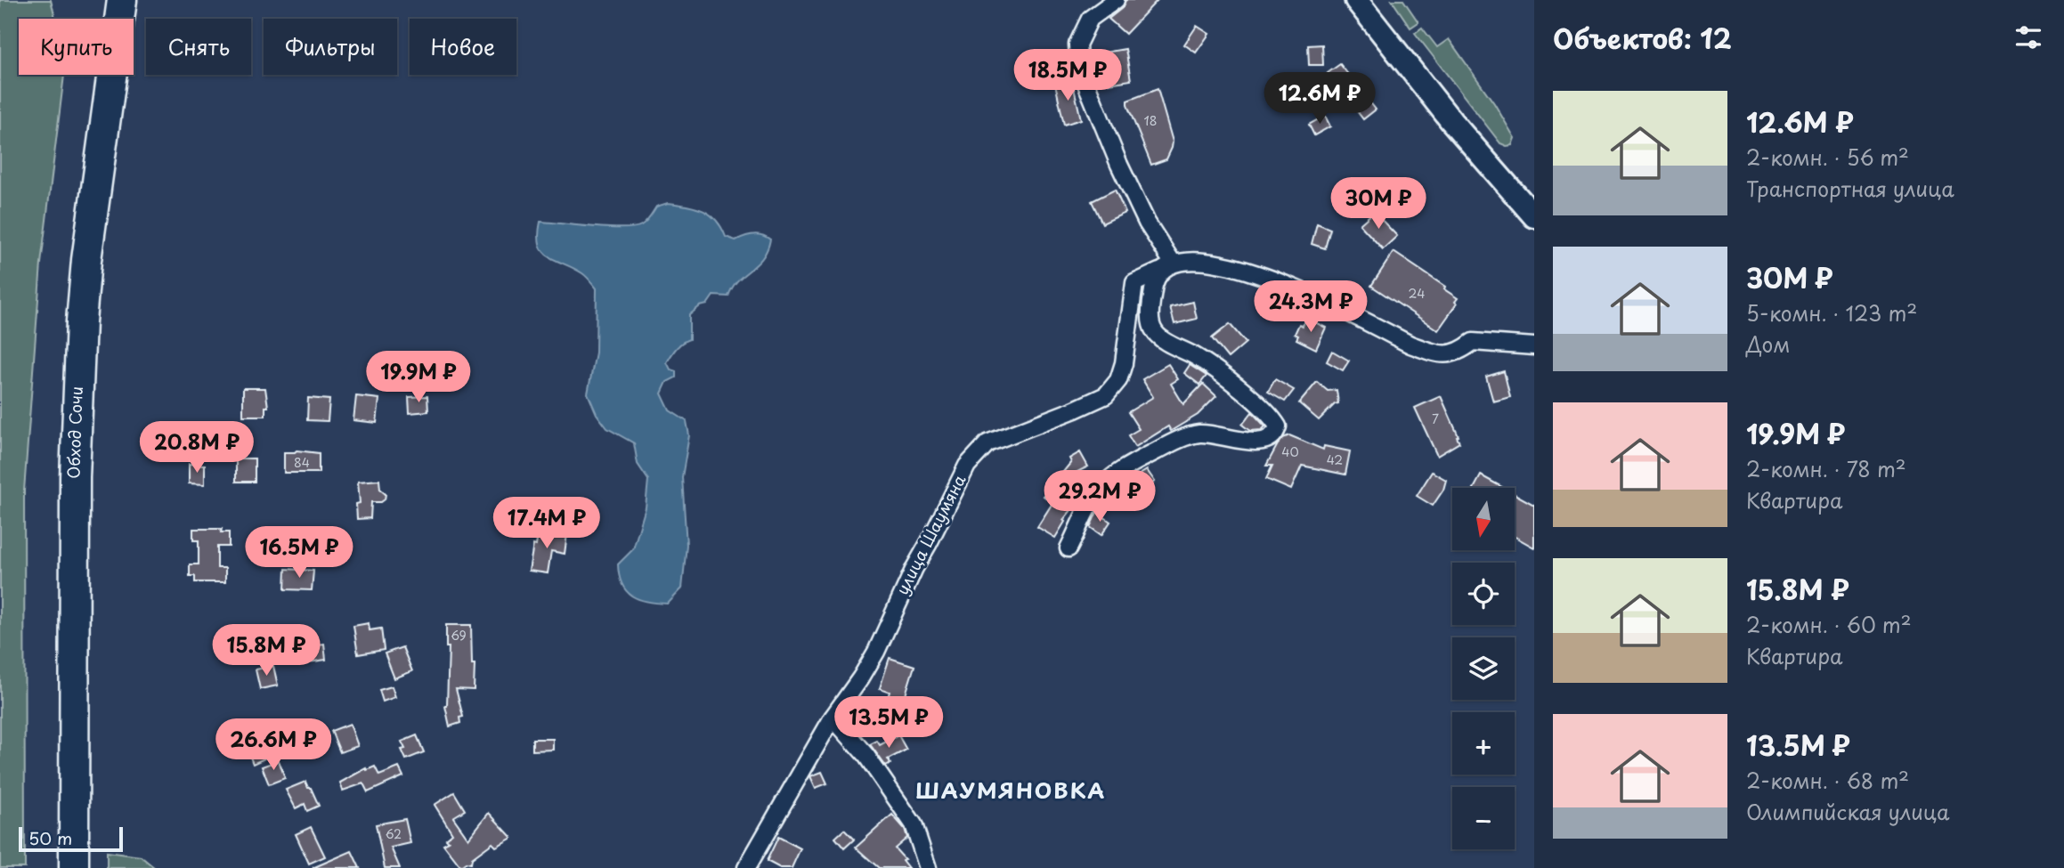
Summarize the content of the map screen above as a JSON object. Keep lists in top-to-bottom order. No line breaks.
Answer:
{"streets":{"highway":["Обход Сочи"],"street":["улица Шаумяна"]},"districts":["ШАУМЯНОВКА"],"house_numbers":["18","24","7","40","42","84","69","62"],"scale_bar":"50 m","north":"bottom","page":{"heading":"Объектов: 12","chip":["Купить","Снять","Фильтры","Новое"],"price":["18.5M ₽","12.6M ₽","30M ₽","24.3M ₽","19.9M ₽","20.8M ₽","29.2M ₽","17.4M ₽","16.5M ₽","15.8M ₽","13.5M ₽","26.6M ₽"],"list":[{"name":"12.6M ₽","note":"2-комн. · 56 m² · Транспортная улица"},{"name":"30M ₽","note":"5-комн. · 123 m² · Дом"},{"name":"19.9M ₽","note":"2-комн. · 78 m² · Квартира"},{"name":"15.8M ₽","note":"2-комн. · 60 m² · Квартира"},{"name":"13.5M ₽","note":"2-комн. · 68 m² · Олимпийская улица"}],"map_buttons":["+","−"],"scale":"50 m"}}
